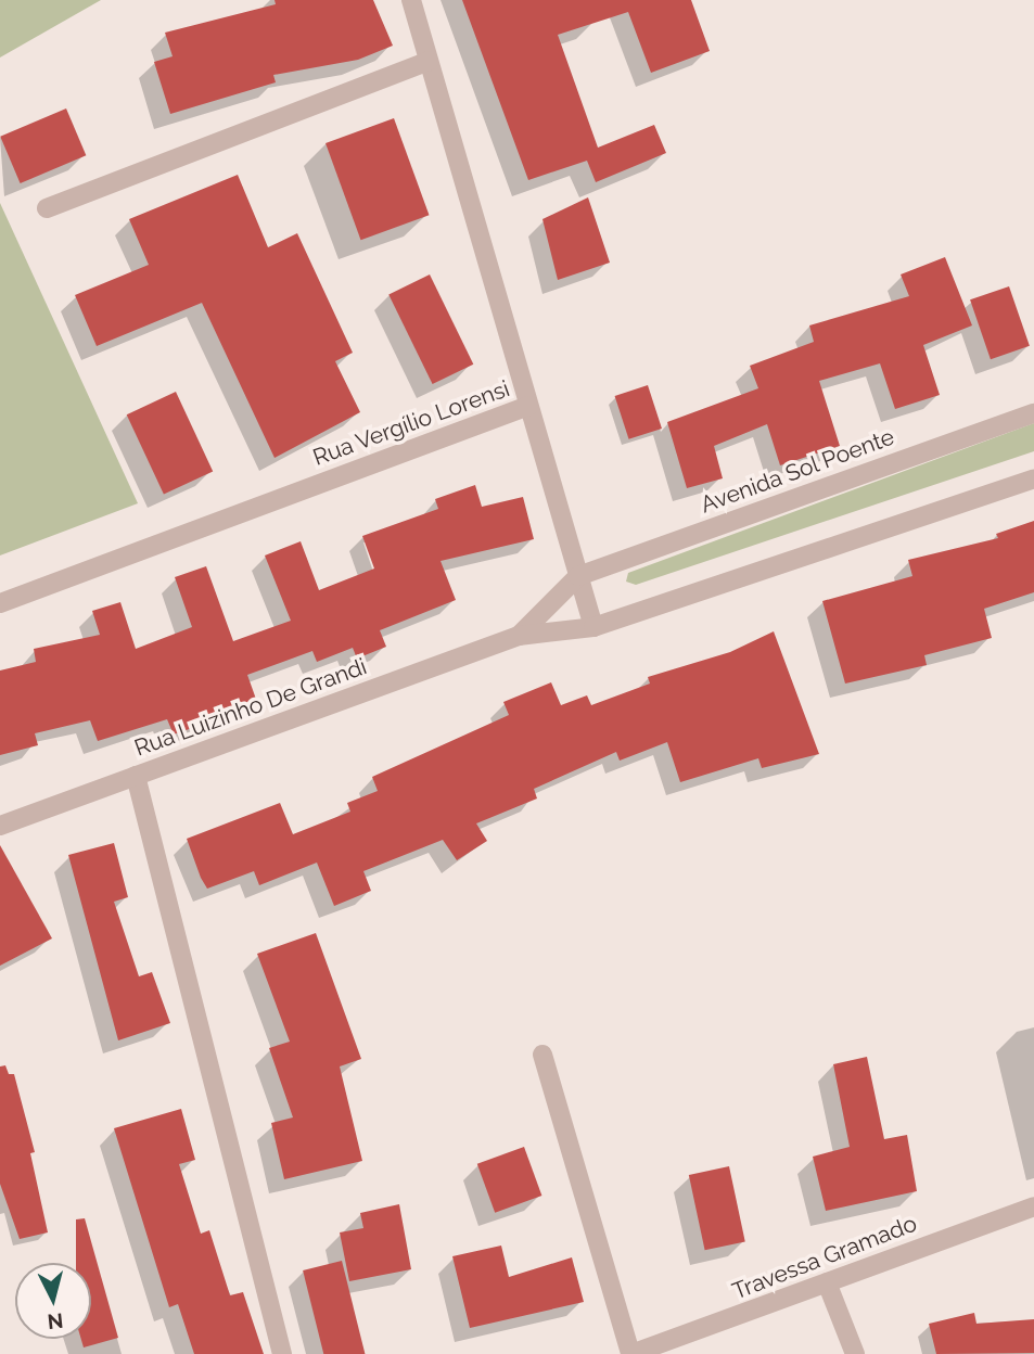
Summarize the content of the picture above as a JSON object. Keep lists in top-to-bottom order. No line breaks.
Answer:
{"streets":{"street":["Rua Vergílio Lorensi","Avenida Sol Poente","Rua Luizinho De Grandi","Travessa Gramado"]},"crossings":[["Avenida Sol Poente","Rua Luizinho De Grandi"]],"north":"bottom"}
